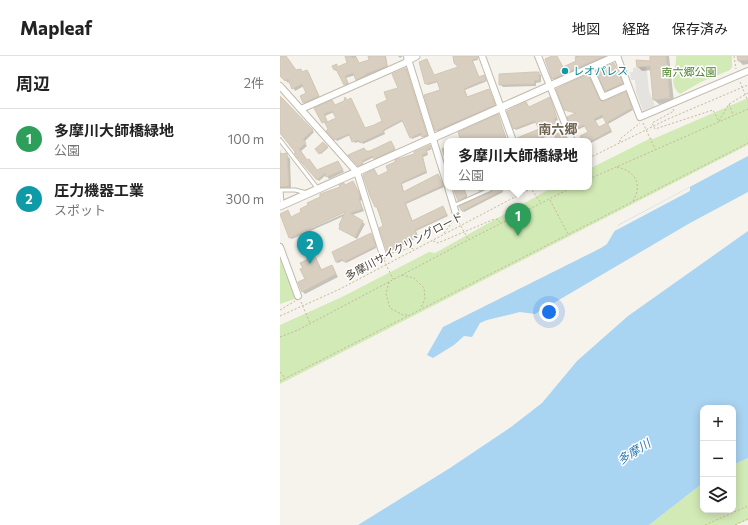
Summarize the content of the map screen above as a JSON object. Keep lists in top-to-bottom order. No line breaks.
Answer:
{"streets":{"path":["多摩川サイクリングロード"]},"districts":["南六郷"],"water":["多摩川"],"parks":["南六郷公園"],"places":["レオパレス"],"page":{"header":"Mapleaf","nav":["地図","経路","保存済み"],"heading":["周辺","2件"],"list":[{"mark":"1","name":"多摩川大師橋緑地","note":"公園","value":"100 m"},{"mark":"2","name":"圧力機器工業","note":"スポット","value":"300 m"}],"popup":["多摩川大師橋緑地","公園"],"pins":["1","2"],"map_buttons":["+","−"]}}
